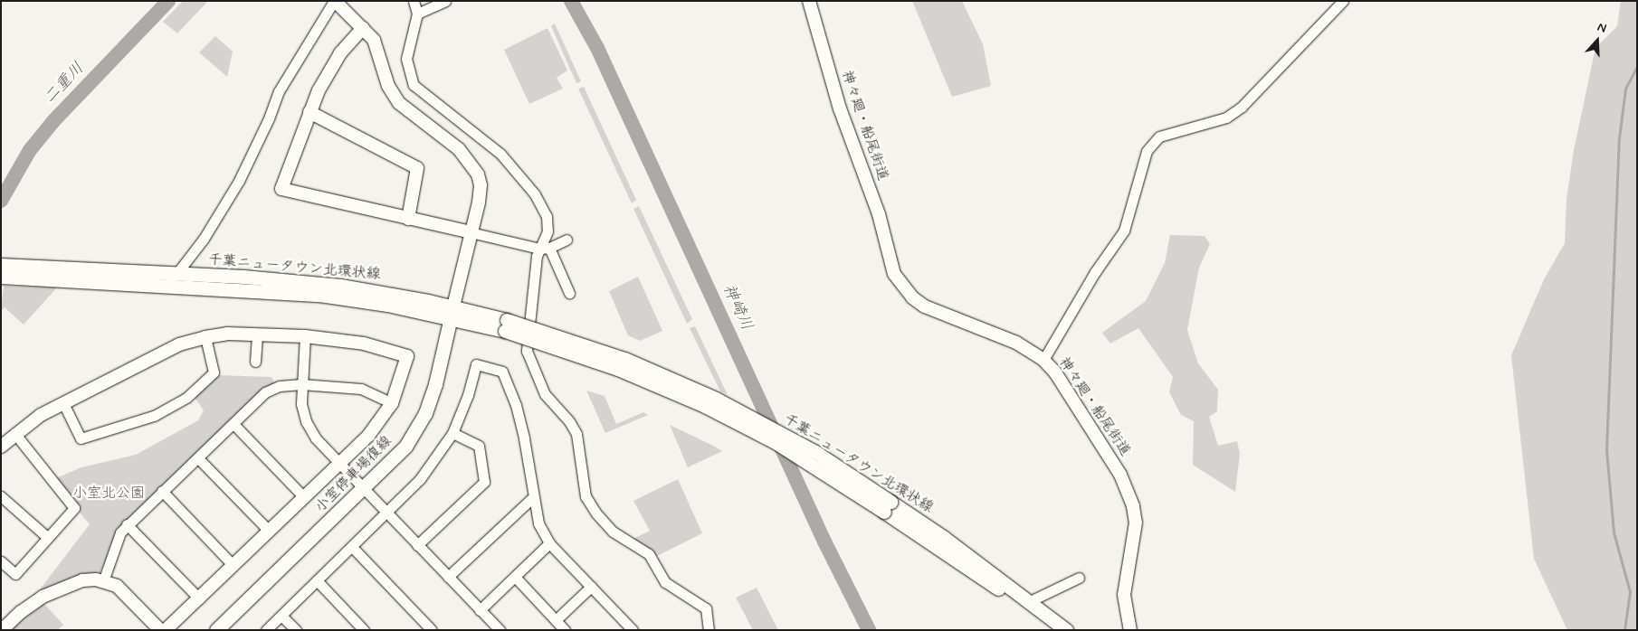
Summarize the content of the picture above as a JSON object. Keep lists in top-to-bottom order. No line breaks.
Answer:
{"streets":{"main road":["千葉ニュータウン北環状線","小室停車場復線"],"street":["神々廻・船尾街道"]},"crossings":[["千葉ニュータウン北環状線","小室停車場復線"]],"water":["二重川","神崎川"],"parks":["小室北公園"],"north":"top"}
